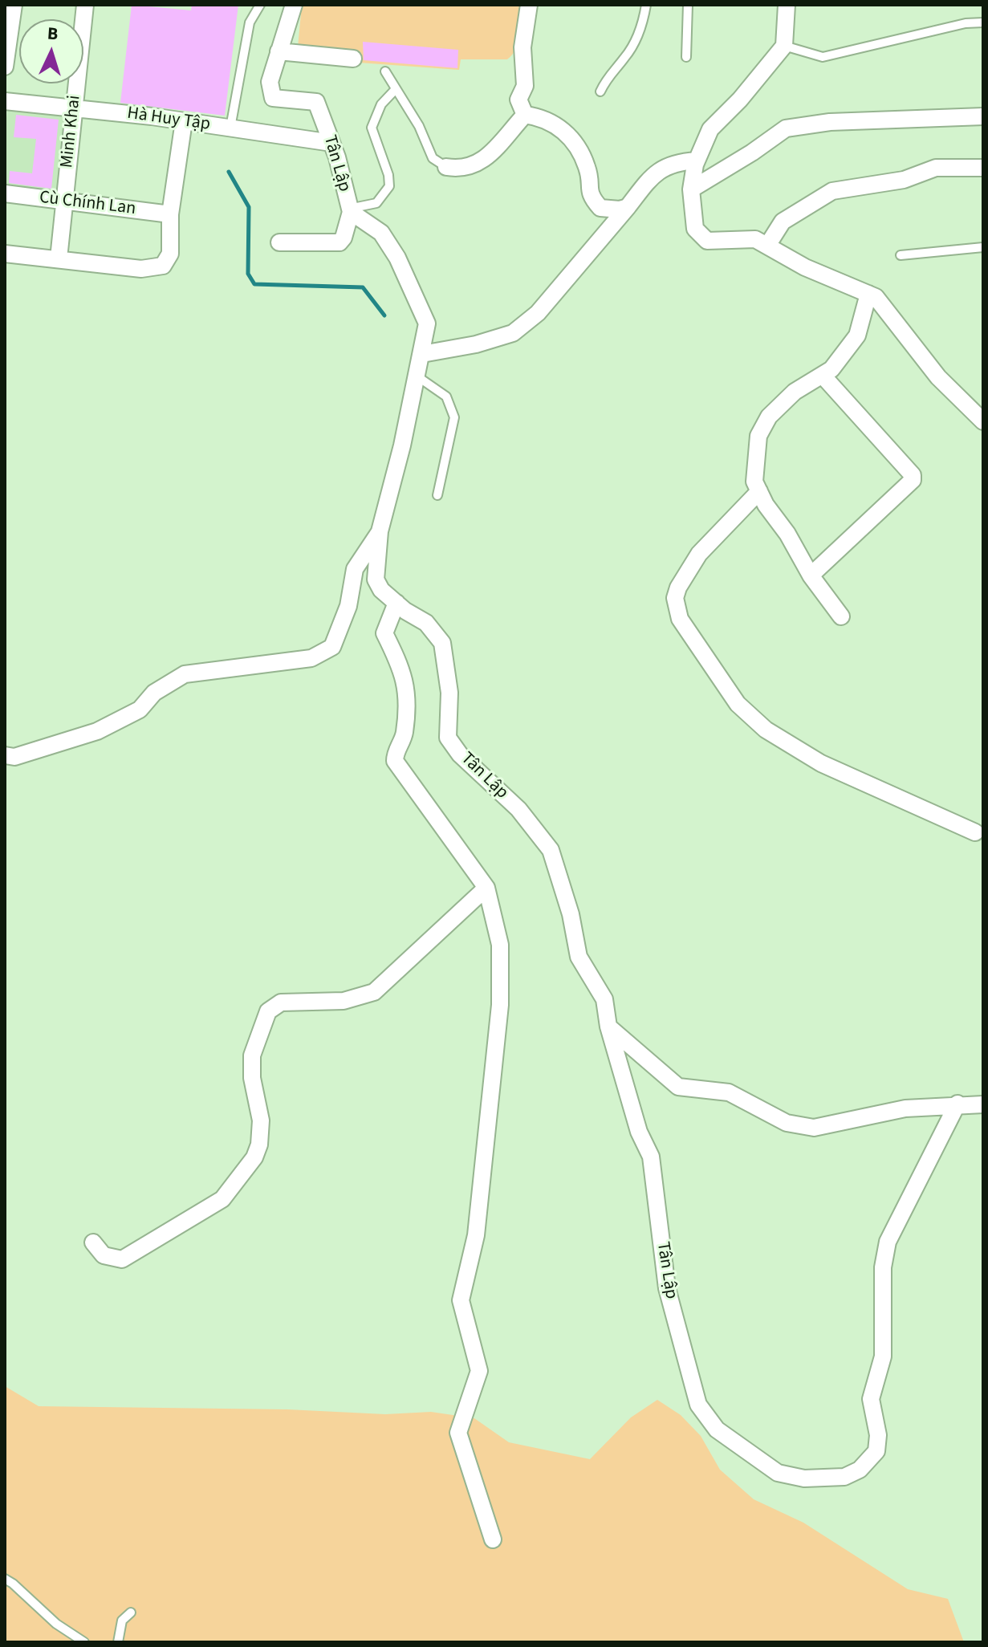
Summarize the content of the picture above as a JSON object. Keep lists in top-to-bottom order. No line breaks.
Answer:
{"streets":{"street":["Hà Huy Tập","Minh Khai","Tân Lập","Cù Chính Lan"]},"crossings":[["Hà Huy Tập","Minh Khai"],["Hà Huy Tập","Tân Lập"],["Minh Khai","Cù Chính Lan"]],"north":"top"}
